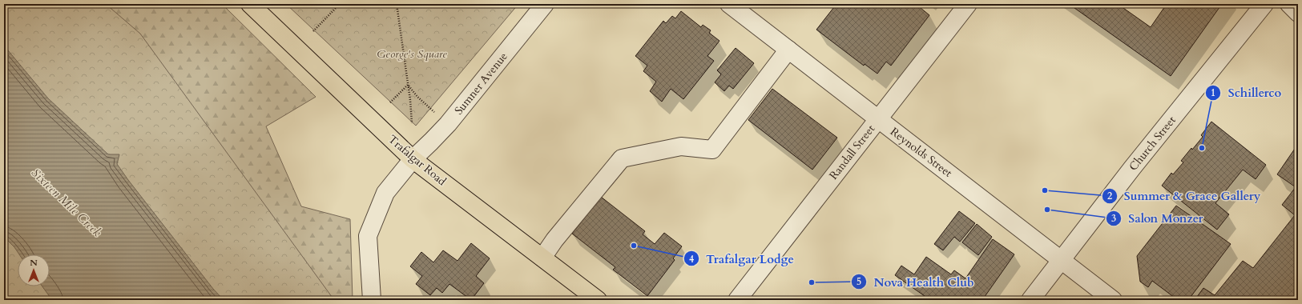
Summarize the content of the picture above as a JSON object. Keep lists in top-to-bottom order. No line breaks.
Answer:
{"streets":{"main road":["Trafalgar Road"],"street":["Sumner Avenue","Church Street","Randall Street","Reynolds Street"]},"crossings":[["Sumner Avenue","Trafalgar Road"],["Church Street","Reynolds Street"],["Randall Street","Reynolds Street"]],"water":["Sixteen Mile Creek"],"parks":["George's Square"],"places":["Schillerco","Summer & Grace Gallery","Salon Monzer","Trafalgar Lodge","Nova Health Club"],"north":"top"}
